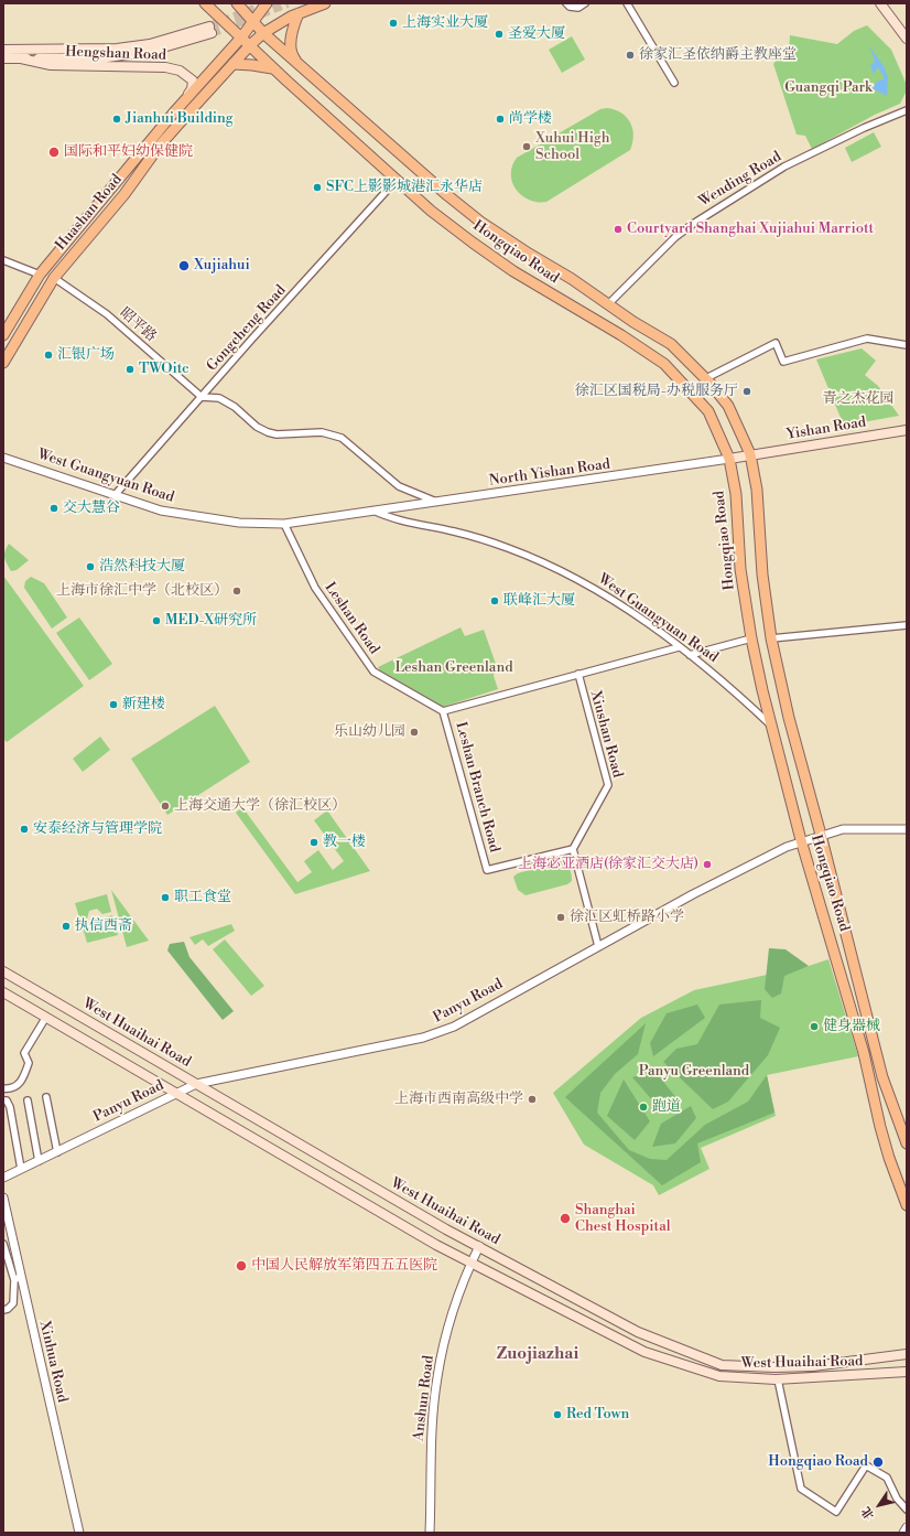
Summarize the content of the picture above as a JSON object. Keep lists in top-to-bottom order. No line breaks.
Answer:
{"streets":{"main road":["Hengshan Road","Huashan Road","Hongqiao Road","Yishan Road","West Huaihai Road"],"street":["Wending Road","昭平路","Gongcheng Road","North Yishan Road","West Guangyuan Road","Leshan Road","Xiushan Road","Leshan Branch Road","Panyu Road","Xinhua Road","Anshun Road"]},"crossings":[["Hengshan Road","Huashan Road"],["Wending Road","Hongqiao Road"],["Huashan Road","Hongqiao Road"],["Huashan Road","昭平路"],["Hongqiao Road","Gongcheng Road"],["Hongqiao Road","Yishan Road"],["Hongqiao Road","North Yishan Road"],["Hongqiao Road","West Guangyuan Road"],["Hongqiao Road","Panyu Road"],["昭平路","Gongcheng Road"],["Gongcheng Road","West Guangyuan Road"],["Yishan Road","North Yishan Road"],["North Yishan Road","West Guangyuan Road"],["West Guangyuan Road","Leshan Road"],["Leshan Road","Leshan Branch Road"],["Xiushan Road","Leshan Branch Road"],["Panyu Road","West Huaihai Road"],["West Huaihai Road","Anshun Road"]],"districts":["Zuojiazhai"],"parks":["Guangqi Park","青之杰花园","Leshan Greenland","Panyu Greenland"],"places":["上海实业大厦","圣爱大厦","徐家汇圣依纳爵主教座堂","Jianhui Building","尚学楼","Xuhui High School","国际和平妇幼保健院","SFC上影影城港汇永华店","Courtyard Shanghai Xujiahui Marriott","Xujiahui","汇银广场","TWOitc","徐汇区国税局-办税服务厅","交大慧谷","浩然科技大厦","上海市徐汇中学（北校区）","联峰汇大厦","MED-X研究所","新建楼","乐山幼儿园","上海交通大学（徐汇校区）","安泰经济与管理学院","教一楼","上海宓亚酒店(徐家汇交大店)","职工食堂","徐汇区虹桥路小学","执信西斋","健身器械","上海市西南高级中学","跑道","Shanghai Chest Hospital","中国人民解放军第四五五医院","Red Town","Hongqiao Road"],"north":"bottom left"}
